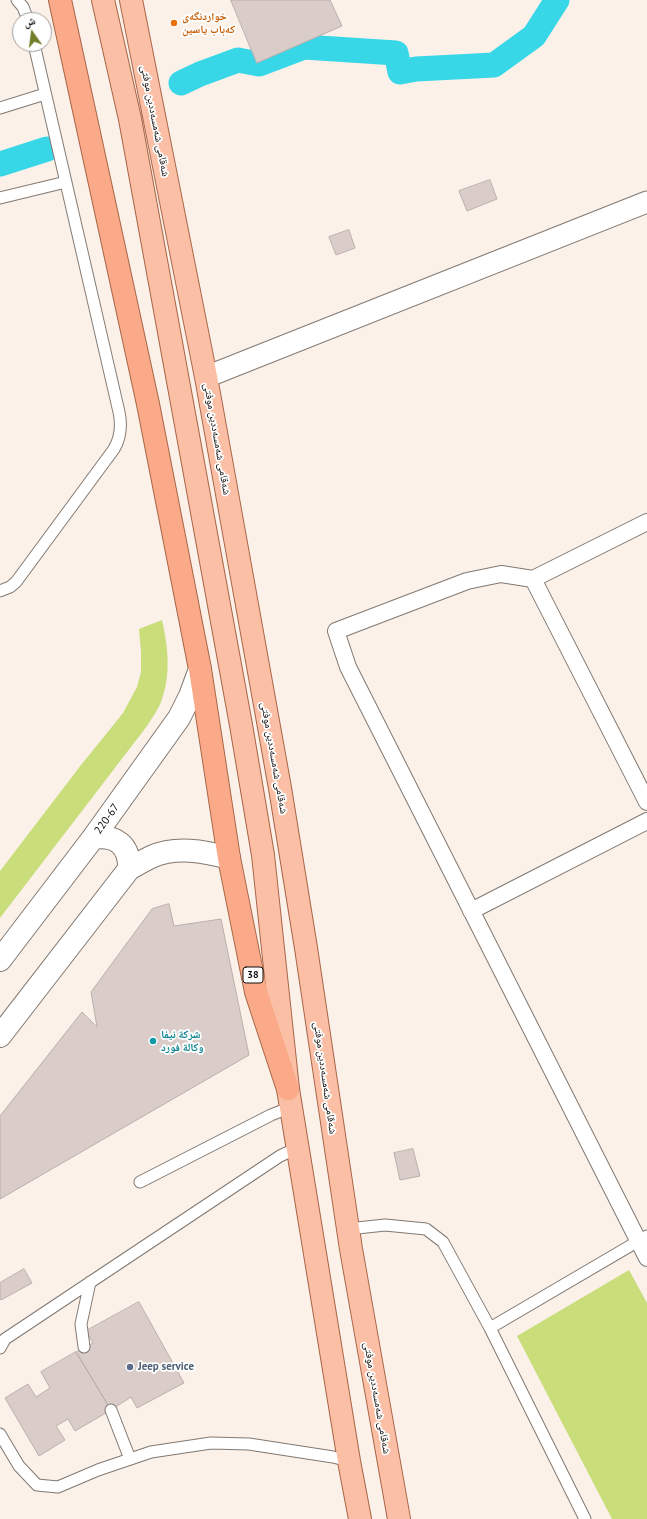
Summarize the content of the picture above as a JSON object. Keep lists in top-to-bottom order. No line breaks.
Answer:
{"streets":{"highway":["38"],"main road":["شەقامی شەمسەددین موفتی"],"street":["220-67"]},"places":["خواردنگەی کەباب یاسین","شركة نيفا وكالة فورد","Jeep service"],"north":"top"}
